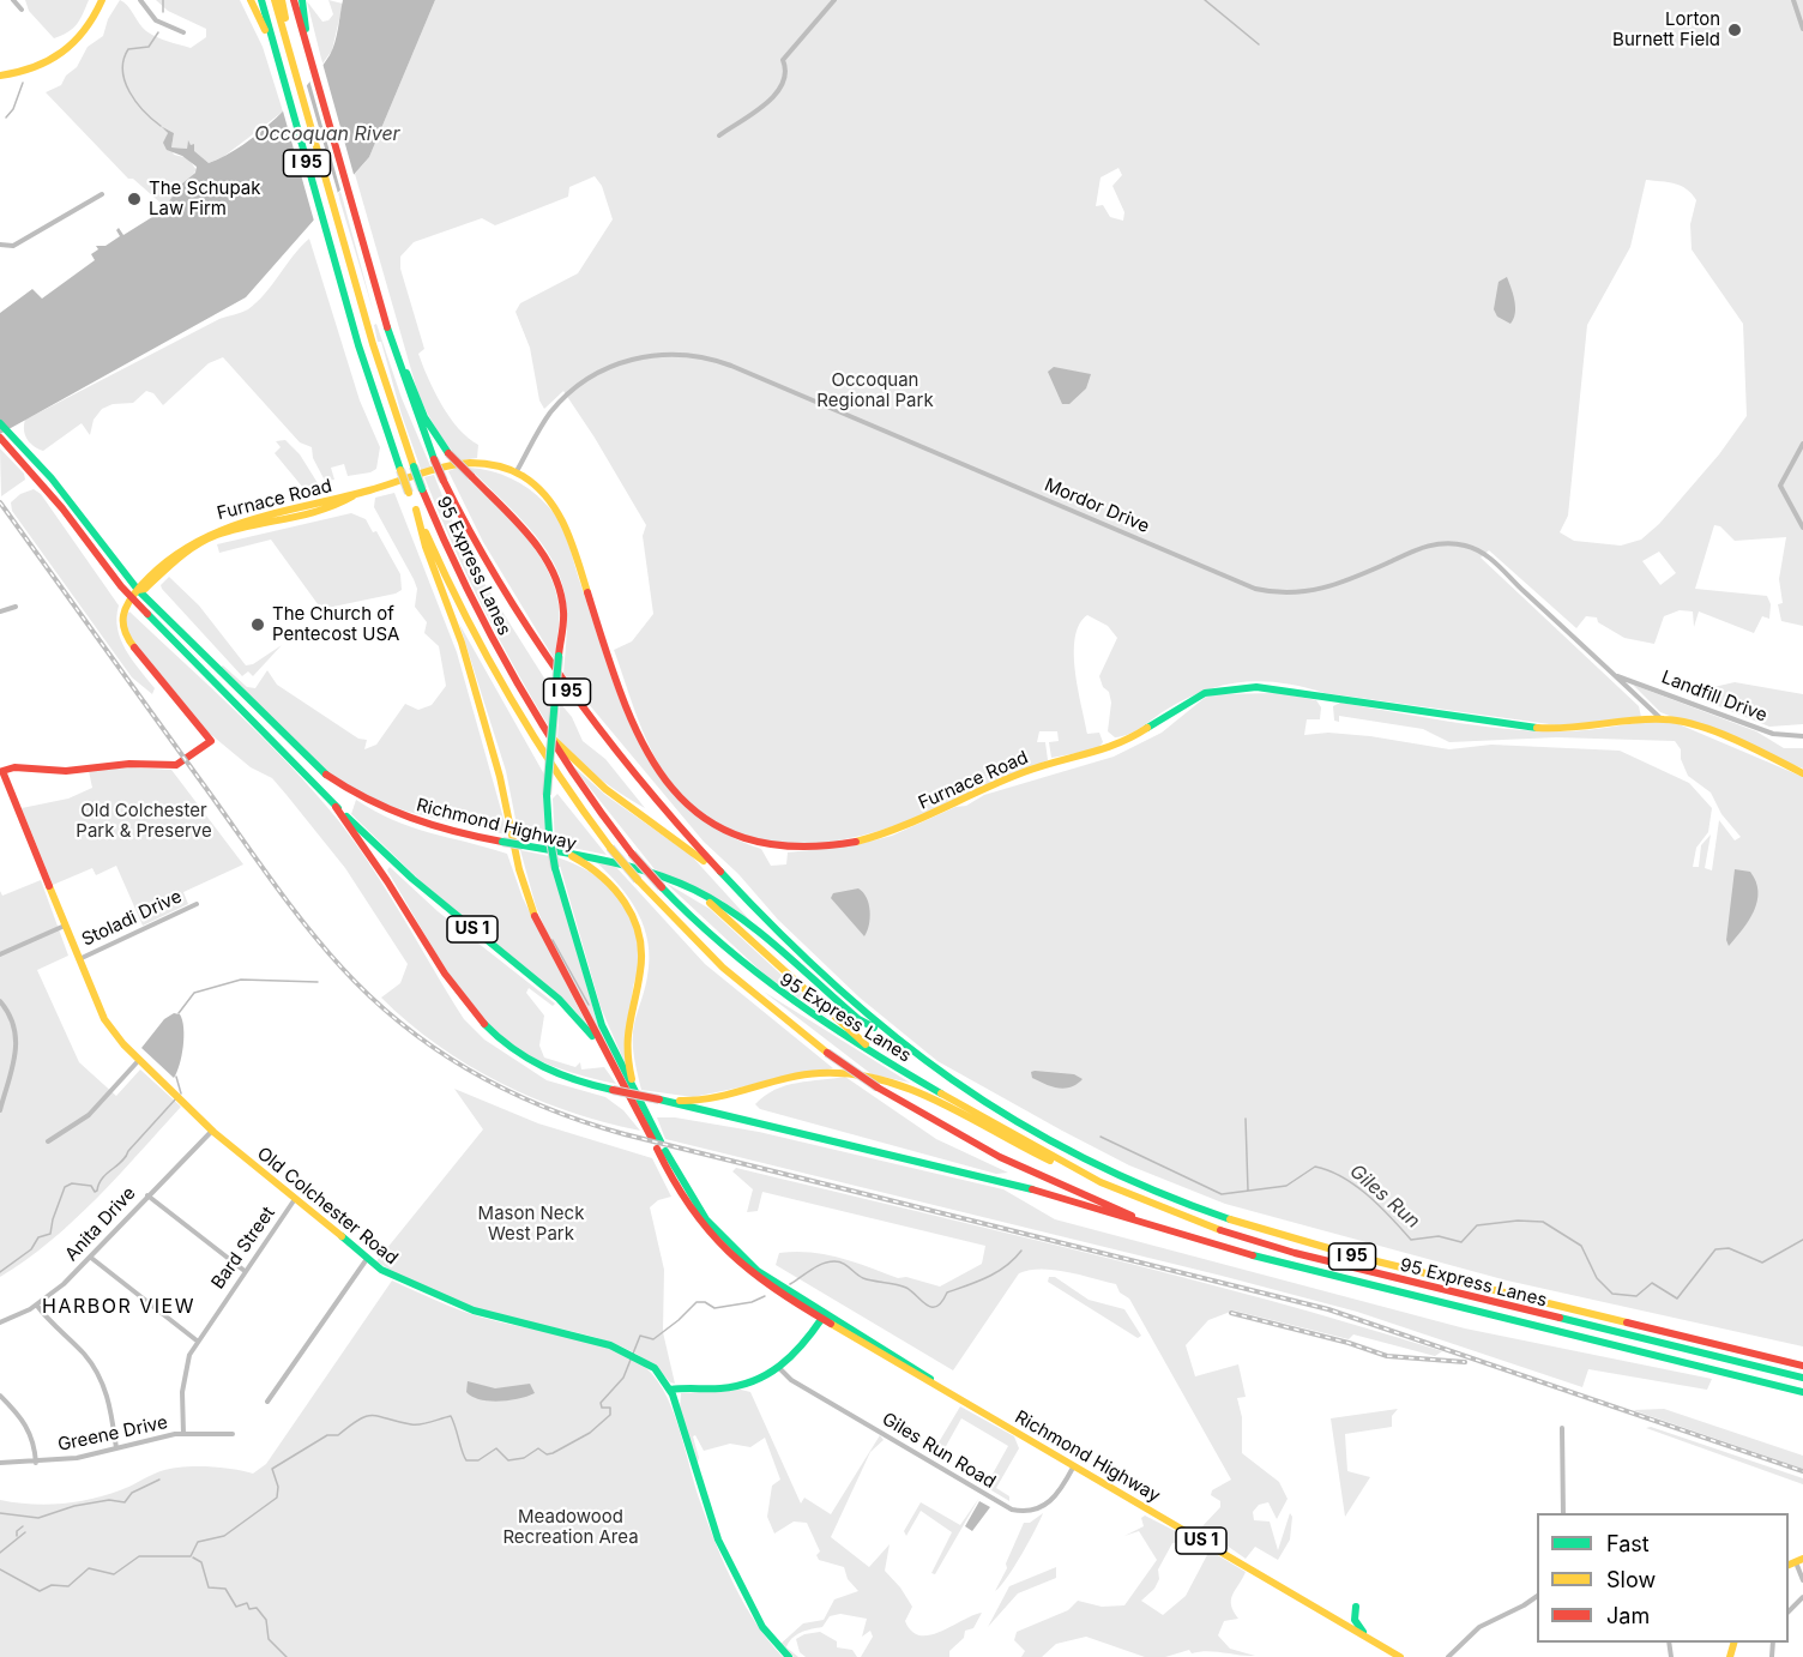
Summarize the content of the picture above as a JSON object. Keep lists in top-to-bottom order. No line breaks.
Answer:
{"streets":{"main road":["I 95","Furnace Road","95 Express Lanes","Richmond Highway","US 1","Old Colchester Road"],"street":["Mordor Drive","Landfill Drive","Stoladi Drive","Anita Drive","Bard Street","Greene Drive","Giles Run Road"]},"crossings":[["Furnace Road","Mordor Drive"],["Furnace Road","Richmond Highway"],["Mordor Drive","Landfill Drive"],["Richmond Highway","Giles Run Road"],["Stoladi Drive","Old Colchester Road"],["Old Colchester Road","Anita Drive"],["Old Colchester Road","Bard Street"],["Bard Street","Greene Drive"]],"districts":["HARBOR VIEW"],"water":["Occoquan River","Giles Run"],"parks":["Occoquan Regional Park","Old Colchester Park & Preserve","Mason Neck West Park","Meadowood Recreation Area"],"places":["Lorton Burnett Field","The Schupak Law Firm","The Church of Pentecost USA"],"legend":["Fast","Slow","Jam"]}
